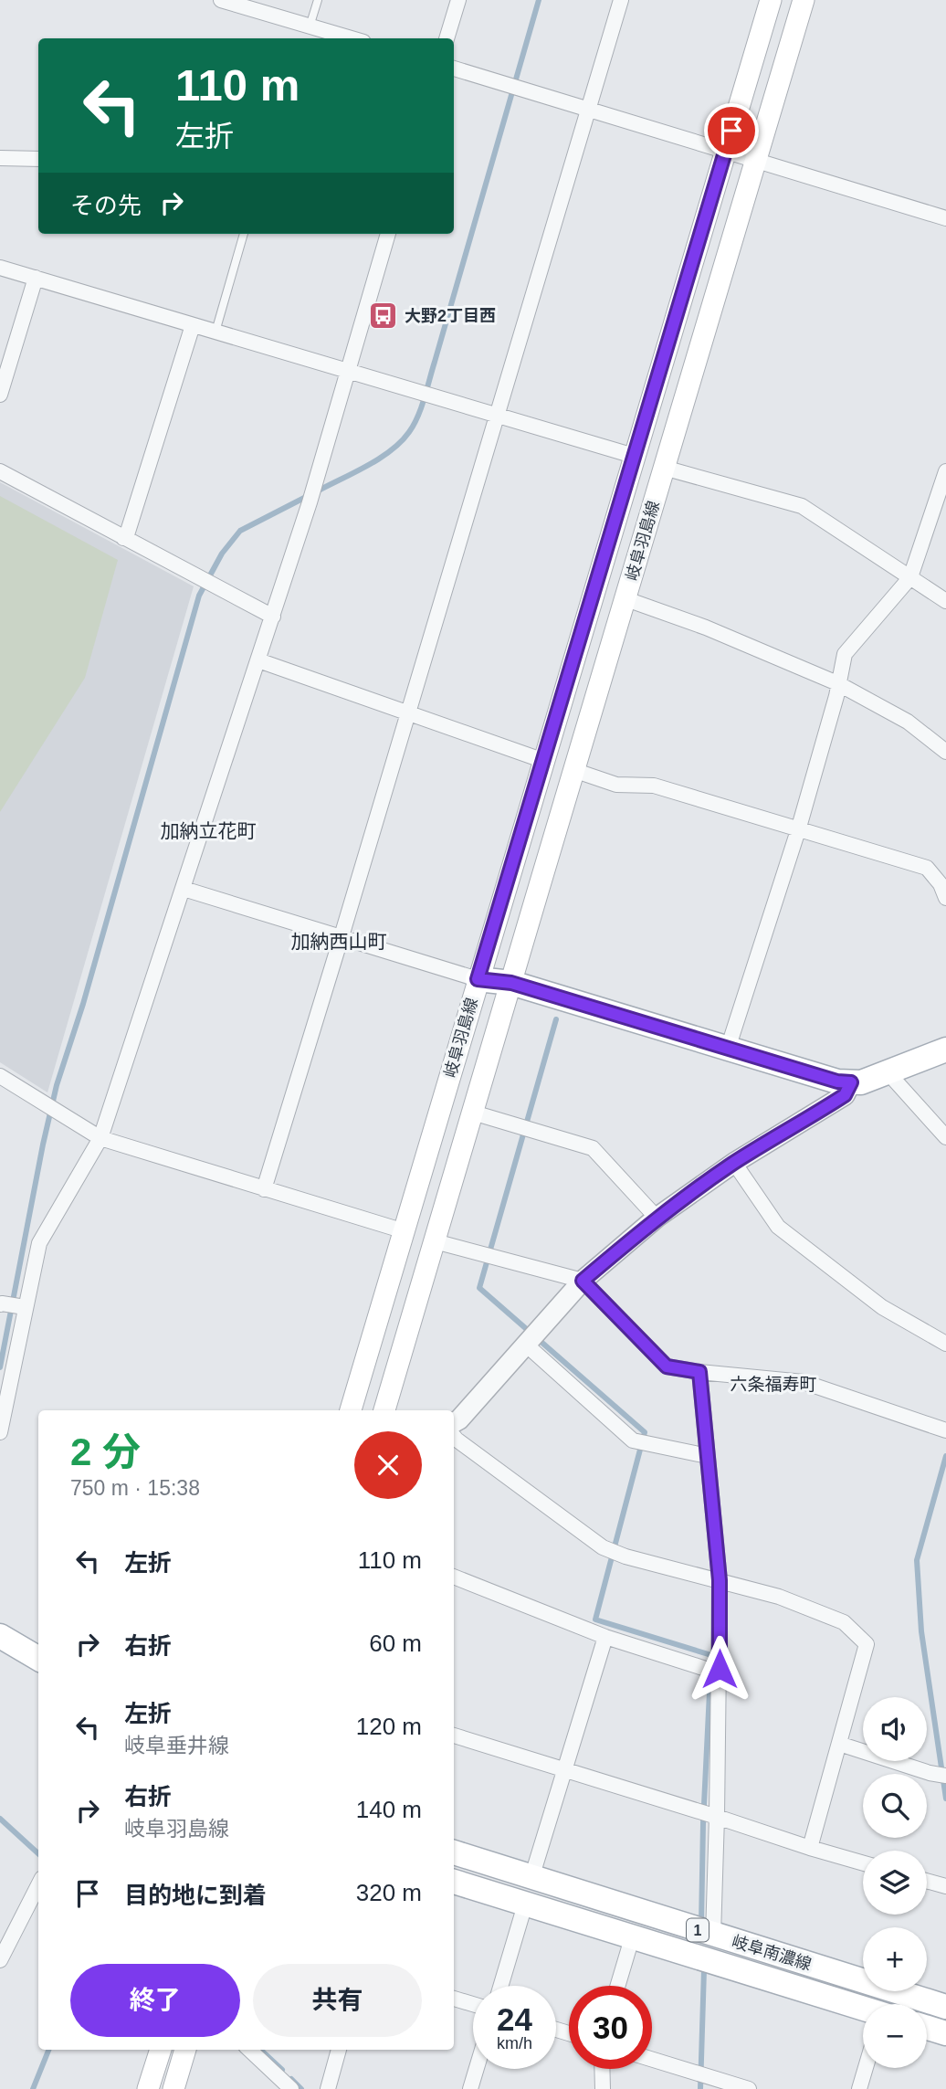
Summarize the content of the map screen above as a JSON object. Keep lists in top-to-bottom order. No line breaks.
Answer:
{"streets":{"main road":["岐阜羽島線","1","岐阜南濃線"]},"districts":["加納立花町","加納西山町","六条福寿町"],"places":{"bus stop":["大野2丁目西"]},"page":{"turn":["110 m","左折"],"then":"その先","heading":["2 分","750 m · 15:38"],"list":[{"name":"左折","value":"110 m"},{"name":"右折","value":"60 m"},{"name":"左折","note":"岐阜垂井線","value":"120 m"},{"name":"右折","note":"岐阜羽島線","value":"140 m"},{"name":"目的地に到着","value":"320 m"}],"map_buttons":["+","−"],"buttons":["終了","共有"],"speed":"24 km/h","limit":"30"}}
